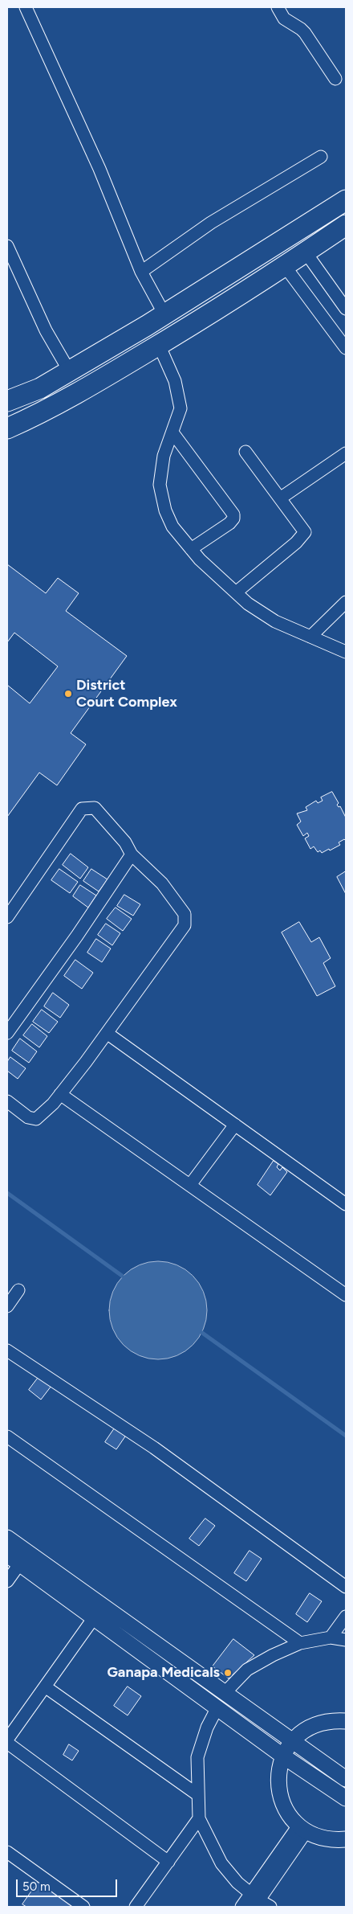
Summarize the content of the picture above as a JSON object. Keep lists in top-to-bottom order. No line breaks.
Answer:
{"places":["District Court Complex","Ganapa Medicals"],"scale_bar":"50 m"}
